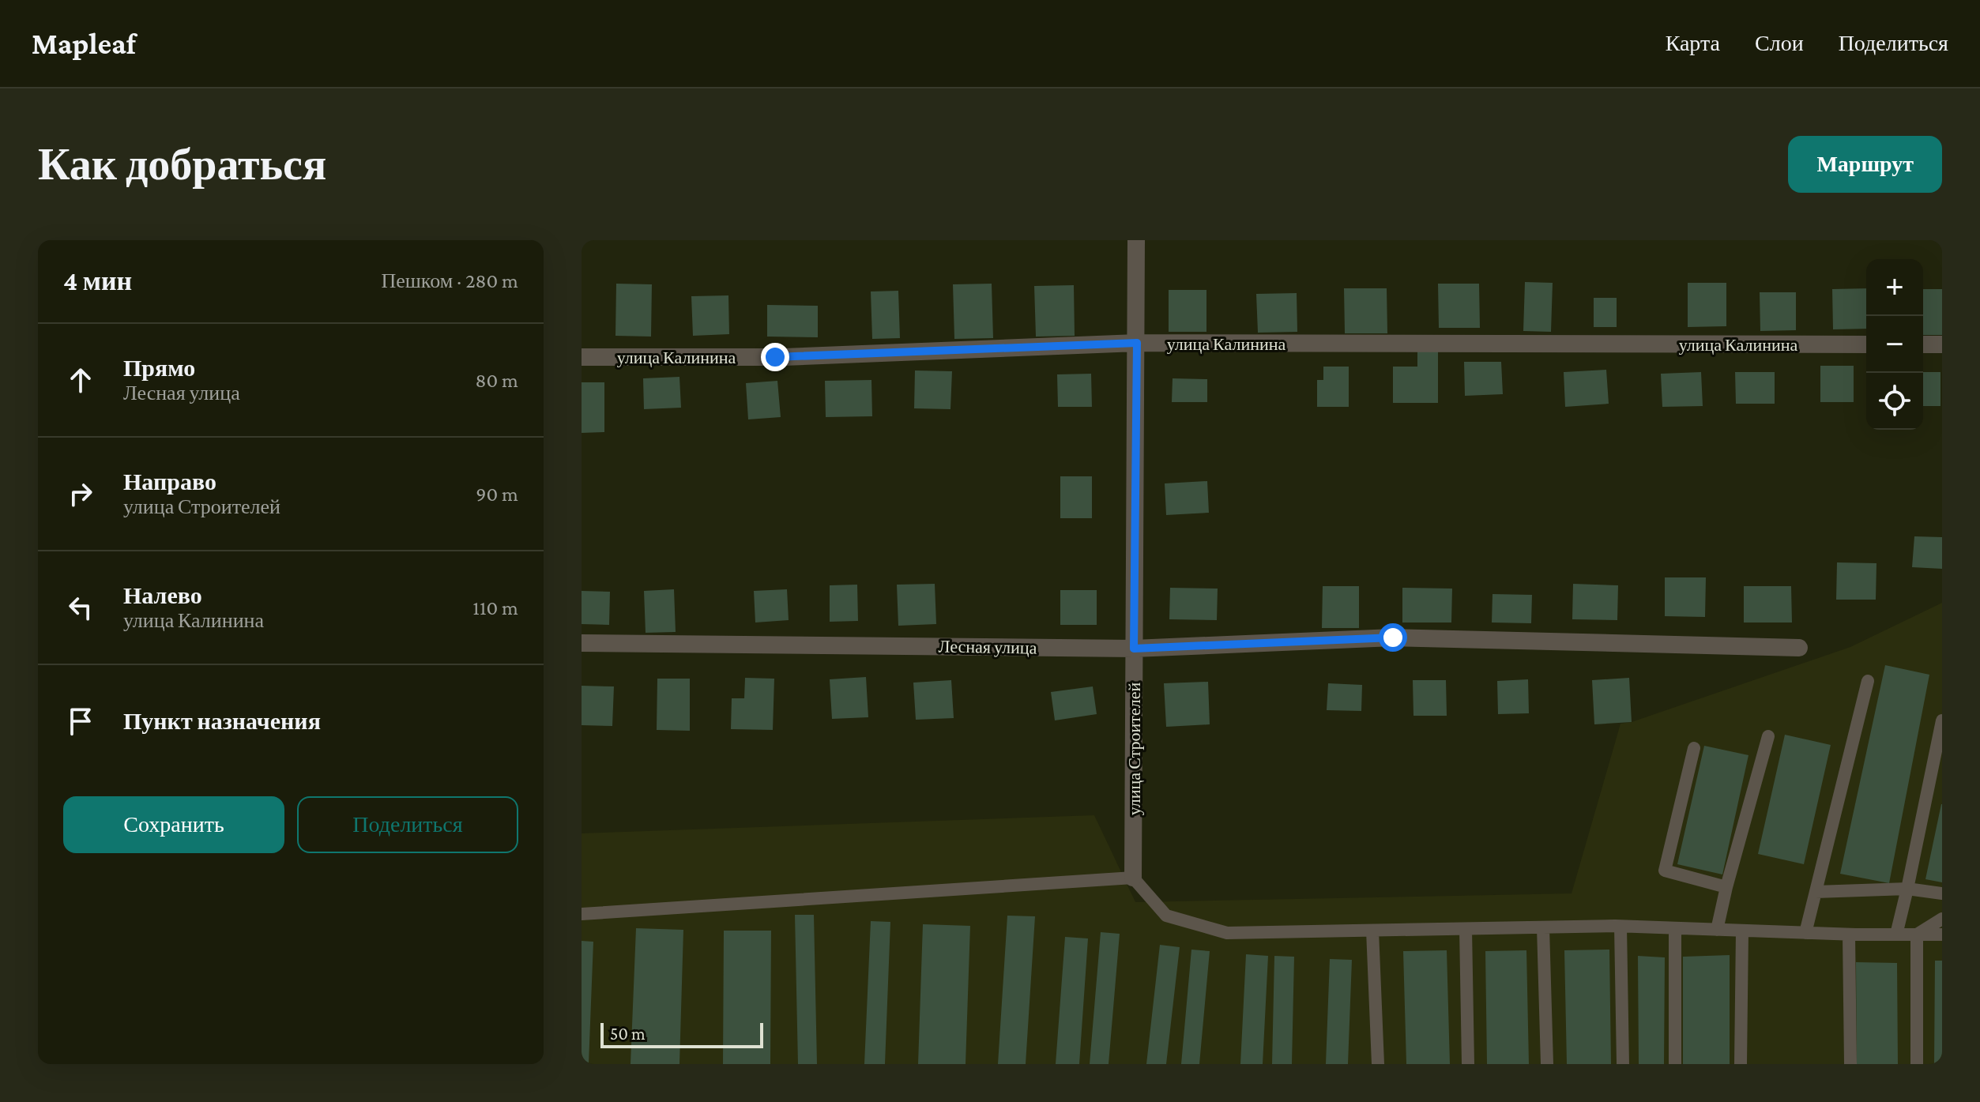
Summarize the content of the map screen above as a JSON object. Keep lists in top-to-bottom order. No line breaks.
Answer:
{"streets":{"street":["улица Калинина","Лесная улица","улица Строителей"]},"crossings":[["улица Калинина","улица Строителей"],["Лесная улица","улица Строителей"]],"scale_bar":"50 m","page":{"header":"Mapleaf","nav":["Карта","Слои","Поделиться"],"buttons":["Маршрут",["Сохранить","Поделиться"]],"title":"Как добраться","heading":["4 мин","Пешком · 280 m"],"map_buttons":["+","−"],"list":[["Прямо","Лесная улица","80 m"],["Направо","улица Строителей","90 m"],["Налево","улица Калинина","110 m"],"Пункт назначения"],"scale":"50 m"}}
